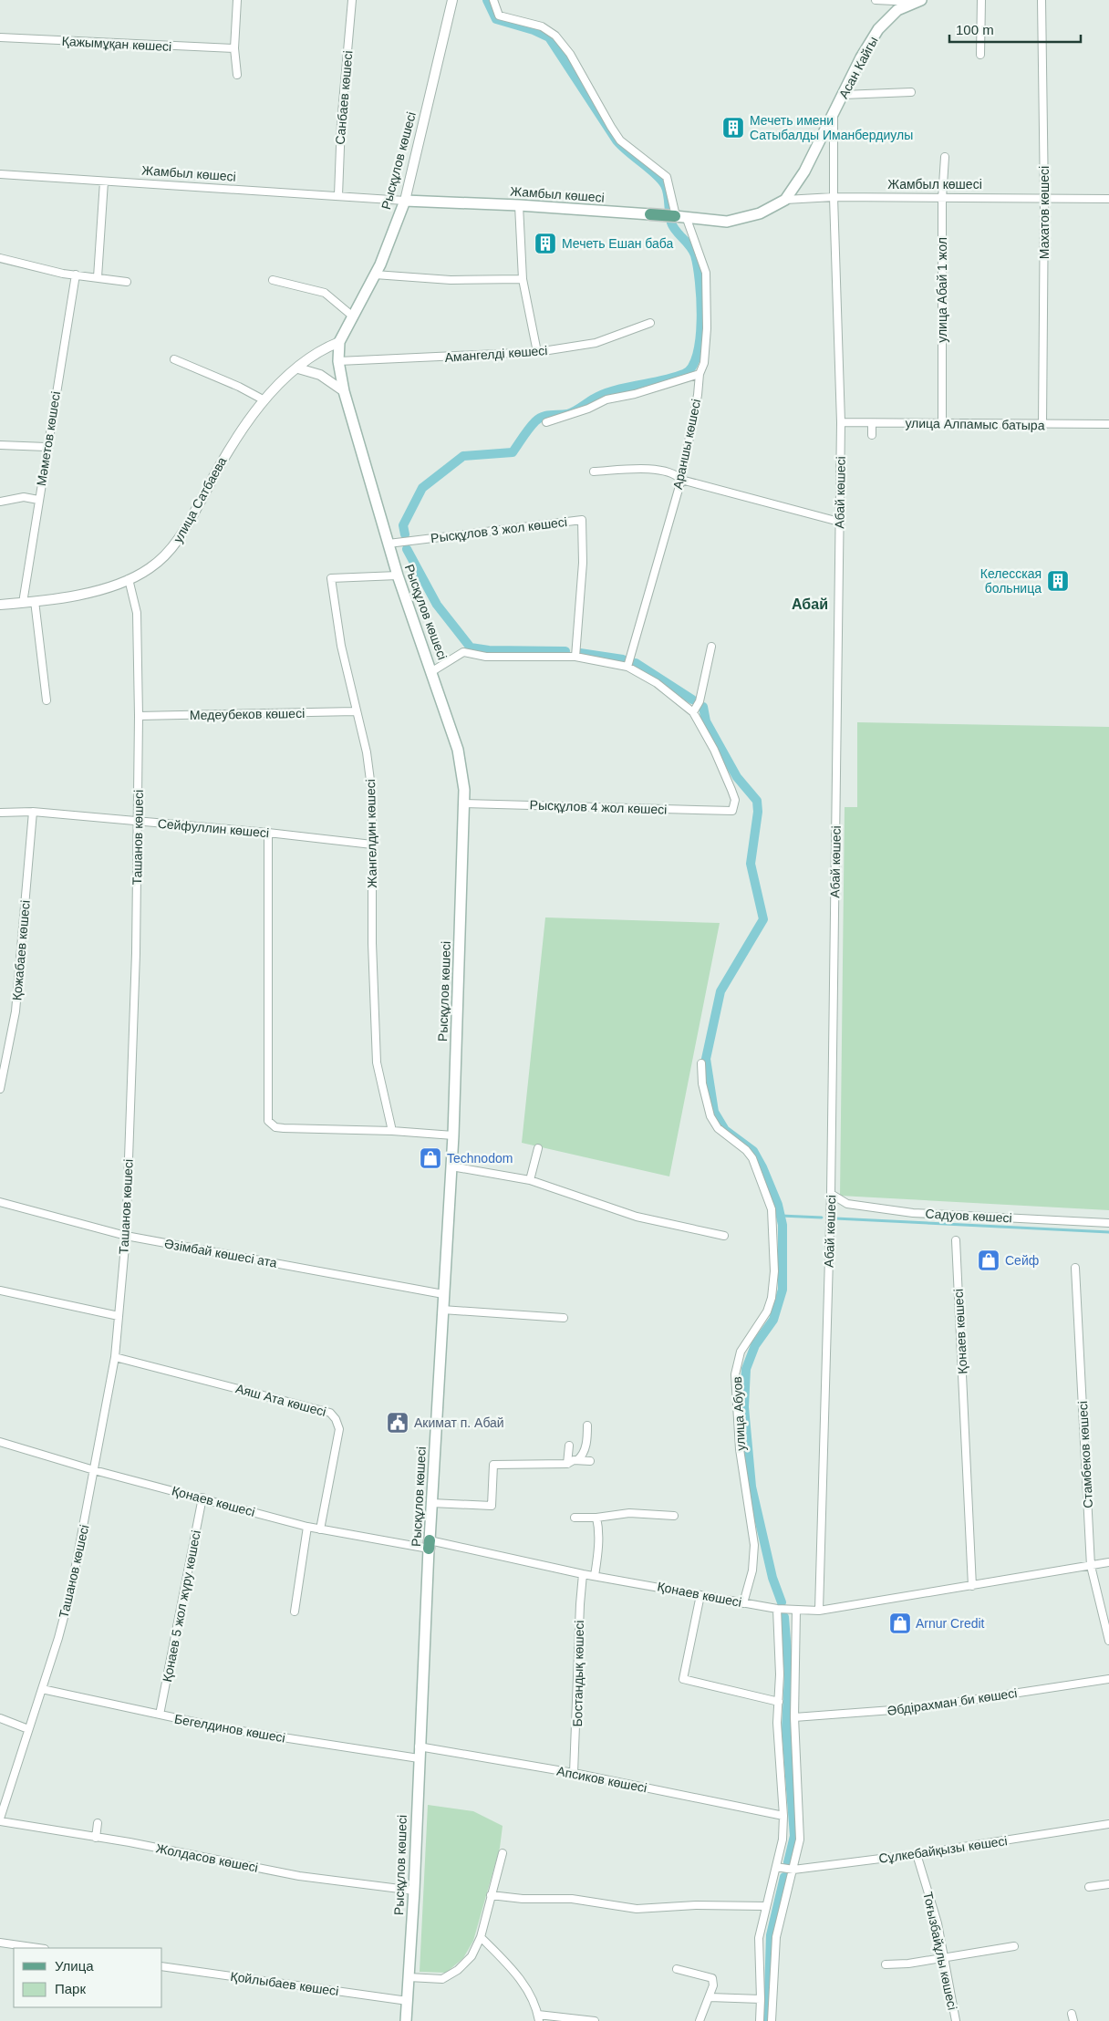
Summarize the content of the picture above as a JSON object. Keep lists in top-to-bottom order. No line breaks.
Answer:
{"streets":{"main road":["Асан Кайгы","Рысқұлов көшесі","Жамбыл көшесі"],"street":["Қажымұқан көшесі","Санбаев көшесі","Махатов көшесі","улица Абай 1 жол","Амангелді көшесі","улица Алпамыс батыра","Мәметов көшесі","Араншы көшесі","Абай көшесі","улица Сатбаева","Рысқұлов 3 жол көшесі","Медеубеков көшесі","Рысқұлов 4 жол көшесі","Сейфуллин көшесі","Жангелдин көшесі","Ташанов көшесі","Қожабаев көшесі","Садуов көшесі","Әзімбай көшесі ата","Қонаев көшесі","Аяш Ата көшесі","улица Абуов","Стамбеков көшесі","Қонаев 5 жол жүру көшесі","Бостандық көшесі","Әбдірахман би көшесі","Бегелдинов көшесі","Апсиков көшесі","Сұлкебайқызы көшесі","Жолдасов көшесі","Тоғызбайұлы көшесі","Қойлыбаев көшесі"]},"crossings":[["Асан Кайгы","Жамбыл көшесі"],["Асан Кайгы","Абай көшесі"],["Санбаев көшесі","Жамбыл көшесі"],["Рысқұлов көшесі","Жамбыл көшесі"],["Рысқұлов көшесі","Амангелді көшесі"],["Рысқұлов көшесі","улица Сатбаева"],["Рысқұлов көшесі","Рысқұлов 3 жол көшесі"],["Рысқұлов көшесі","Рысқұлов 4 жол көшесі"],["Рысқұлов көшесі","Жангелдин көшесі"],["Рысқұлов көшесі","Әзімбай көшесі ата"],["Рысқұлов көшесі","Қонаев көшесі"],["Рысқұлов көшесі","Бегелдинов көшесі"],["Рысқұлов көшесі","Апсиков көшесі"],["Рысқұлов көшесі","Жолдасов көшесі"],["Рысқұлов көшесі","Қойлыбаев көшесі"],["Жамбыл көшесі","Махатов көшесі"],["Жамбыл көшесі","улица Абай 1 жол"],["Жамбыл көшесі","Араншы көшесі"],["Жамбыл көшесі","Абай көшесі"],["Махатов көшесі","улица Алпамыс батыра"],["улица Абай 1 жол","улица Алпамыс батыра"],["улица Алпамыс батыра","Абай көшесі"],["Мәметов көшесі","улица Сатбаева"],["Абай көшесі","Садуов көшесі"],["Абай көшесі","Қонаев көшесі"],["улица Сатбаева","Ташанов көшесі"],["Медеубеков көшесі","Жангелдин көшесі"],["Медеубеков көшесі","Ташанов көшесі"],["Сейфуллин көшесі","Жангелдин көшесі"],["Сейфуллин көшесі","Ташанов көшесі"],["Сейфуллин көшесі","Қожабаев көшесі"],["Ташанов көшесі","Әзімбай көшесі ата"],["Ташанов көшесі","Қонаев көшесі"],["Ташанов көшесі","Аяш Ата көшесі"],["Ташанов көшесі","Бегелдинов көшесі"],["Ташанов көшесі","Жолдасов көшесі"],["Қонаев көшесі","Аяш Ата көшесі"],["Қонаев көшесі","улица Абуов"],["Қонаев көшесі","Стамбеков көшесі"],["Қонаев көшесі","Қонаев 5 жол жүру көшесі"],["Қонаев көшесі","Бостандық көшесі"],["Қонаев 5 жол жүру көшесі","Бегелдинов көшесі"],["Бостандық көшесі","Апсиков көшесі"],["Сұлкебайқызы көшесі","Тоғызбайұлы көшесі"]],"districts":["Абай"],"places":{"building":["Мечеть имени Сатыбалды Иманбердиулы","Мечеть Ешан баба","Келесская больница"],"shop":["Technodom","Сейф","Arnur Credit"],"public building":["Акимат п. Абай"]},"legend":["Улица","Парк"],"scale_bar":"100 m"}
